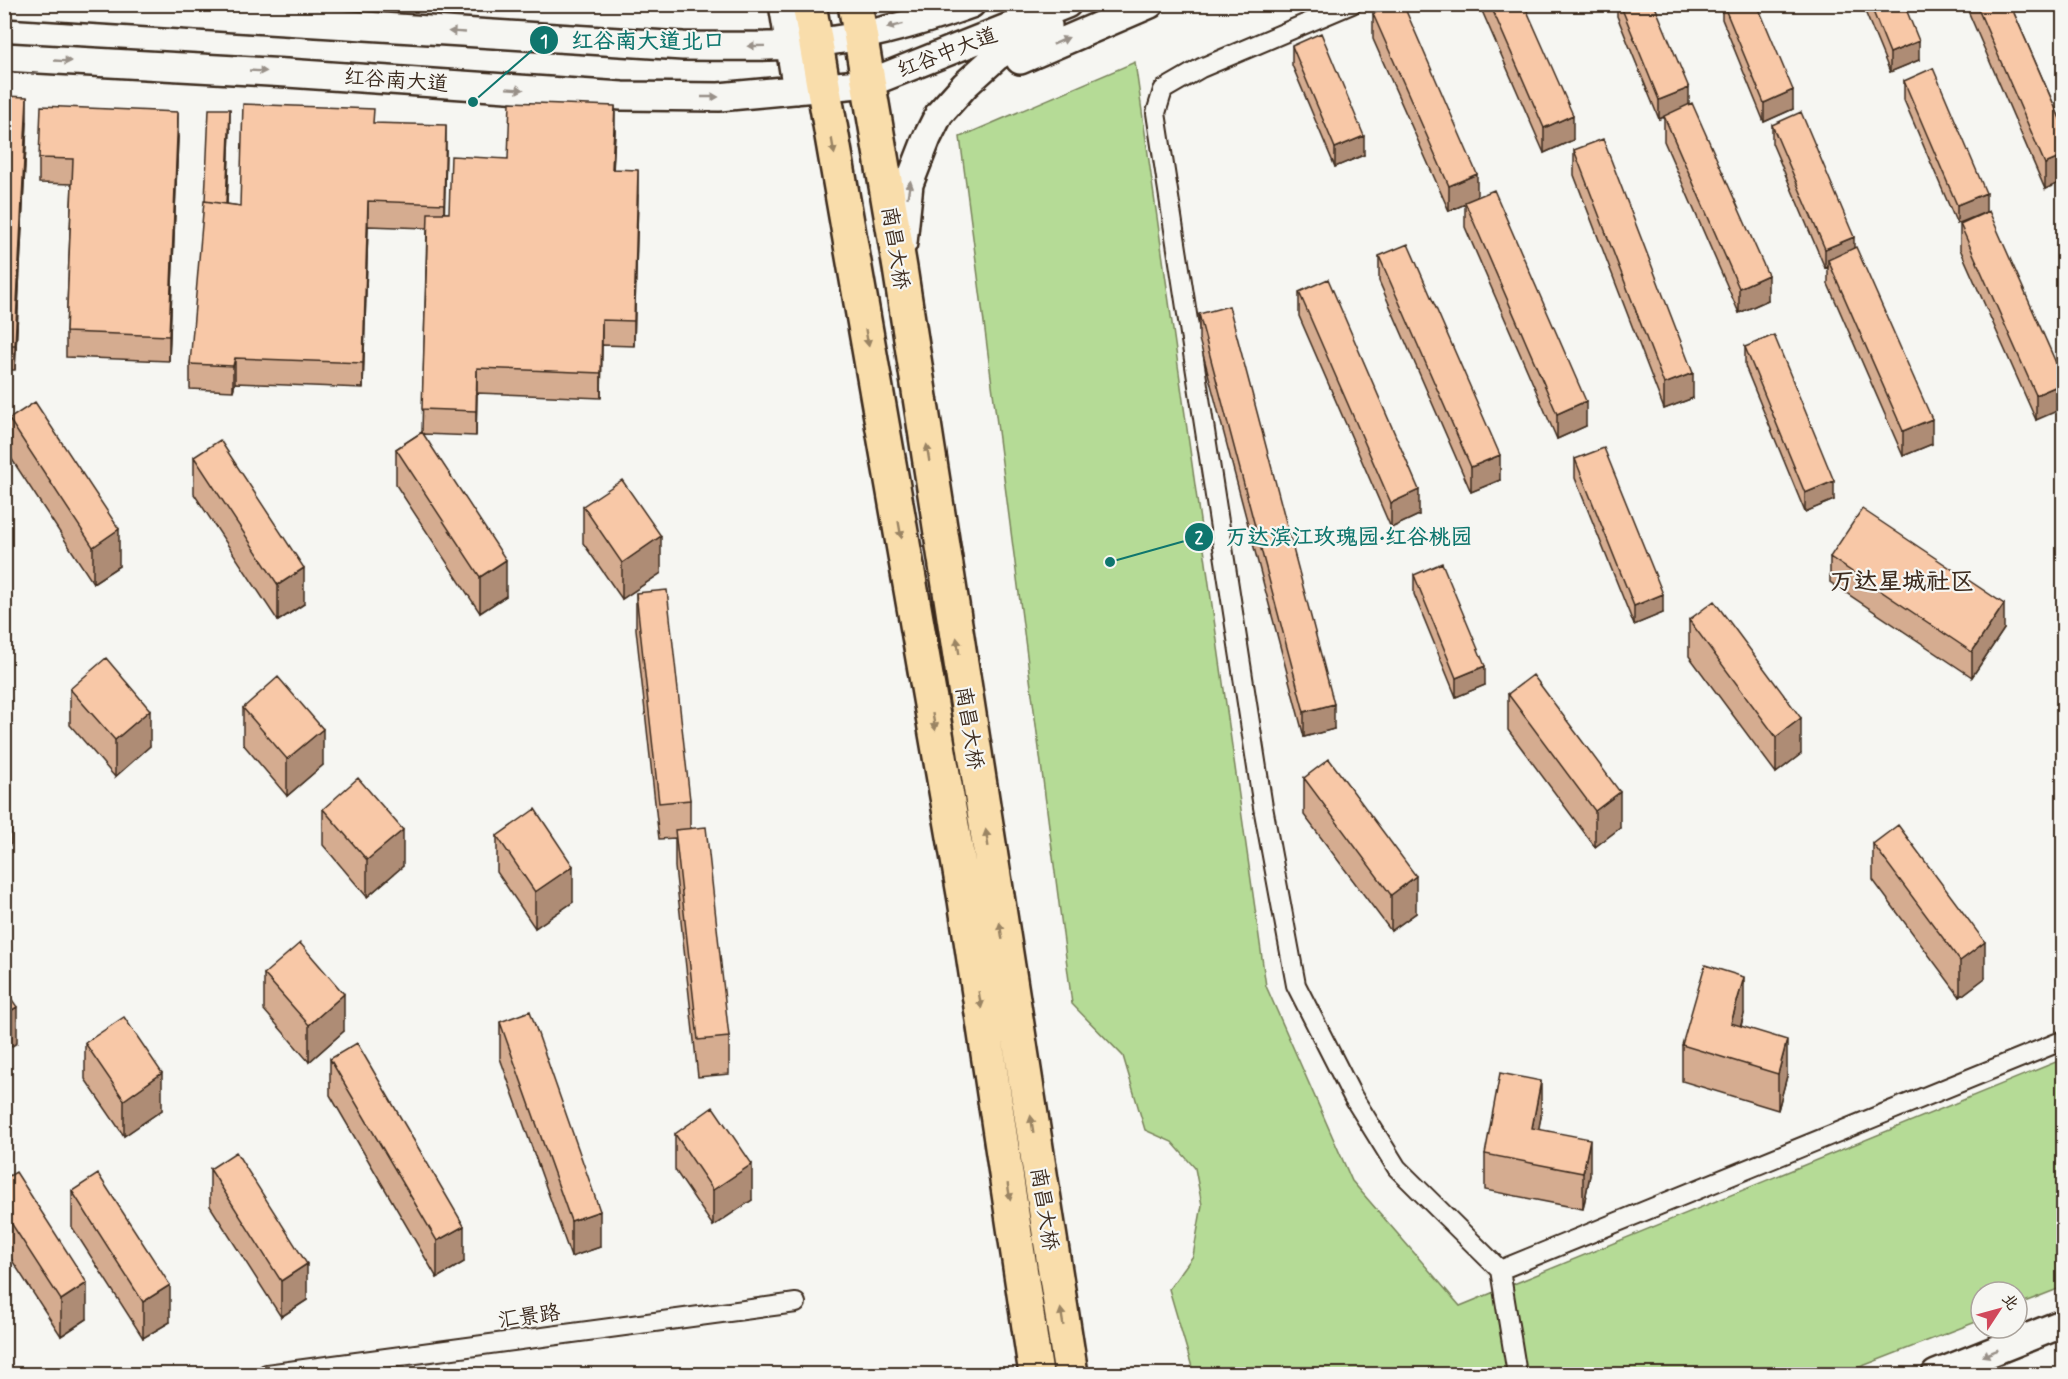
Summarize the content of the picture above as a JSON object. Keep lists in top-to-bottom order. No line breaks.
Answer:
{"streets":{"highway":["南昌大桥"],"main road":["红谷中大道","红谷南大道"],"street":["汇景路"]},"crossings":[["红谷中大道","红谷南大道"],["红谷中大道","南昌大桥"],["红谷南大道","南昌大桥"]],"districts":["万达星城社区"],"places":["红谷南大道北口","万达滨江玫瑰园·红谷桃园"],"north":"top right"}
